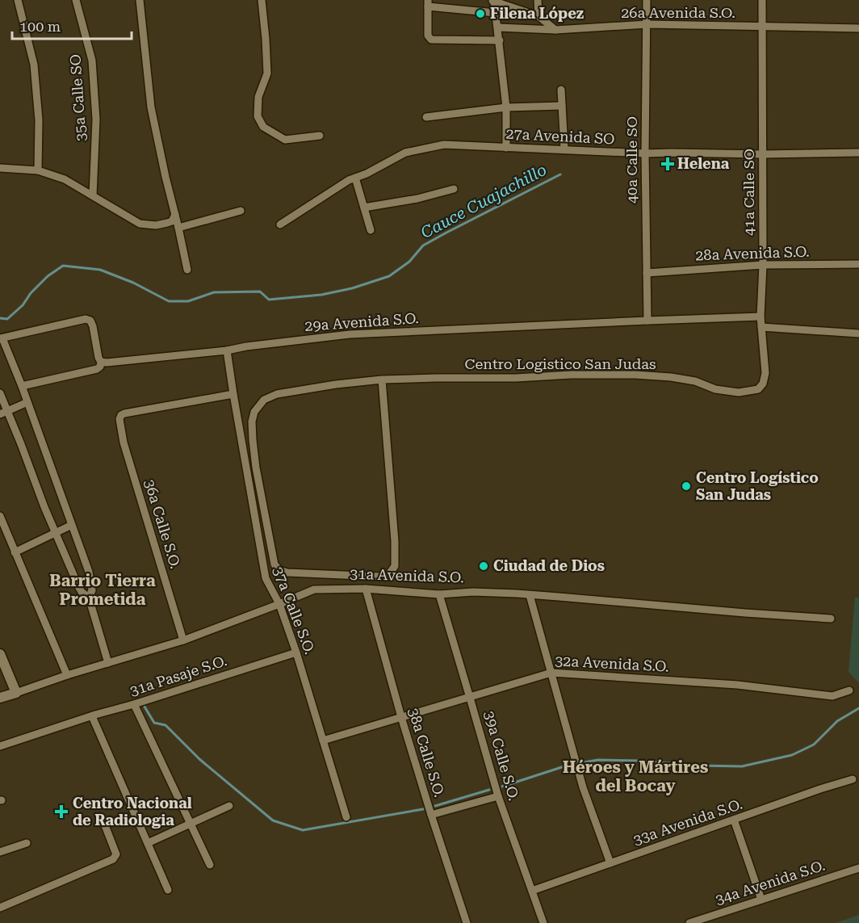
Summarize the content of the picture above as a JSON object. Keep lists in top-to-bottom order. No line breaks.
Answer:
{"streets":{"street":["26a Avenida S.O.","35a Calle SO","27a Avenida SO","40a Calle SO","41a Calle SO","28a Avenida S.O.","29a Avenida S.O.","Centro Logistico San Judas","36a Calle S.O.","31a Avenida S.O.","37a Calle S.O.","32a Avenida S.O.","31a Pasaje S.O.","38a Calle S.O.","39a Calle S.O.","33a Avenida S.O.","34a Avenida S.O."]},"crossings":[["26a Avenida S.O.","40a Calle SO"],["26a Avenida S.O.","41a Calle SO"],["27a Avenida SO","40a Calle SO"],["27a Avenida SO","41a Calle SO"],["40a Calle SO","28a Avenida S.O."],["40a Calle SO","29a Avenida S.O."],["41a Calle SO","28a Avenida S.O."],["41a Calle SO","29a Avenida S.O."],["41a Calle SO","Centro Logistico San Judas"],["29a Avenida S.O.","37a Calle S.O."],["36a Calle S.O.","31a Avenida S.O."],["36a Calle S.O.","37a Calle S.O."],["31a Avenida S.O.","37a Calle S.O."],["31a Avenida S.O.","38a Calle S.O."],["31a Avenida S.O.","39a Calle S.O."],["37a Calle S.O.","32a Avenida S.O."],["37a Calle S.O.","31a Pasaje S.O."],["32a Avenida S.O.","38a Calle S.O."],["32a Avenida S.O.","39a Calle S.O."],["39a Calle S.O.","33a Avenida S.O."]],"districts":["Barrio Tierra Prometida","Héroes y Mártires del Bocay"],"water":["Cauce Cuajachillo"],"places":{"other":["Filena López","Centro Logístico San Judas","Ciudad de Dios"],"health":["Helena","Centro Nacional de Radiologia"]},"scale_bar":"100 m"}
